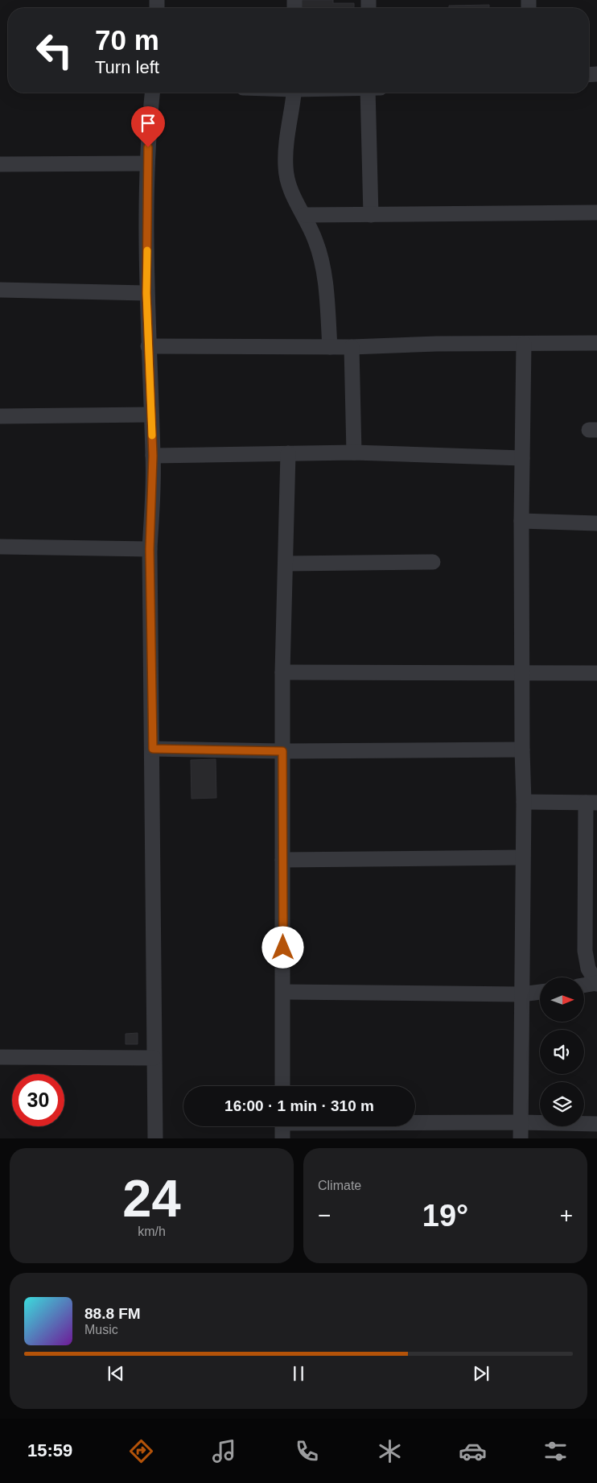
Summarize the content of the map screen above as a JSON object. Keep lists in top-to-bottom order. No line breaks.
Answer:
{"north":"right","page":{"turn":["70 m","Turn left"],"limit":"30","trip":"16:00 · 1 min · 310 m","tile":[["24","km/h"],"Climate"],"heat":["−","19°","+"],"song":["88.8 FM","Music"],"tabs":"15:59"}}
